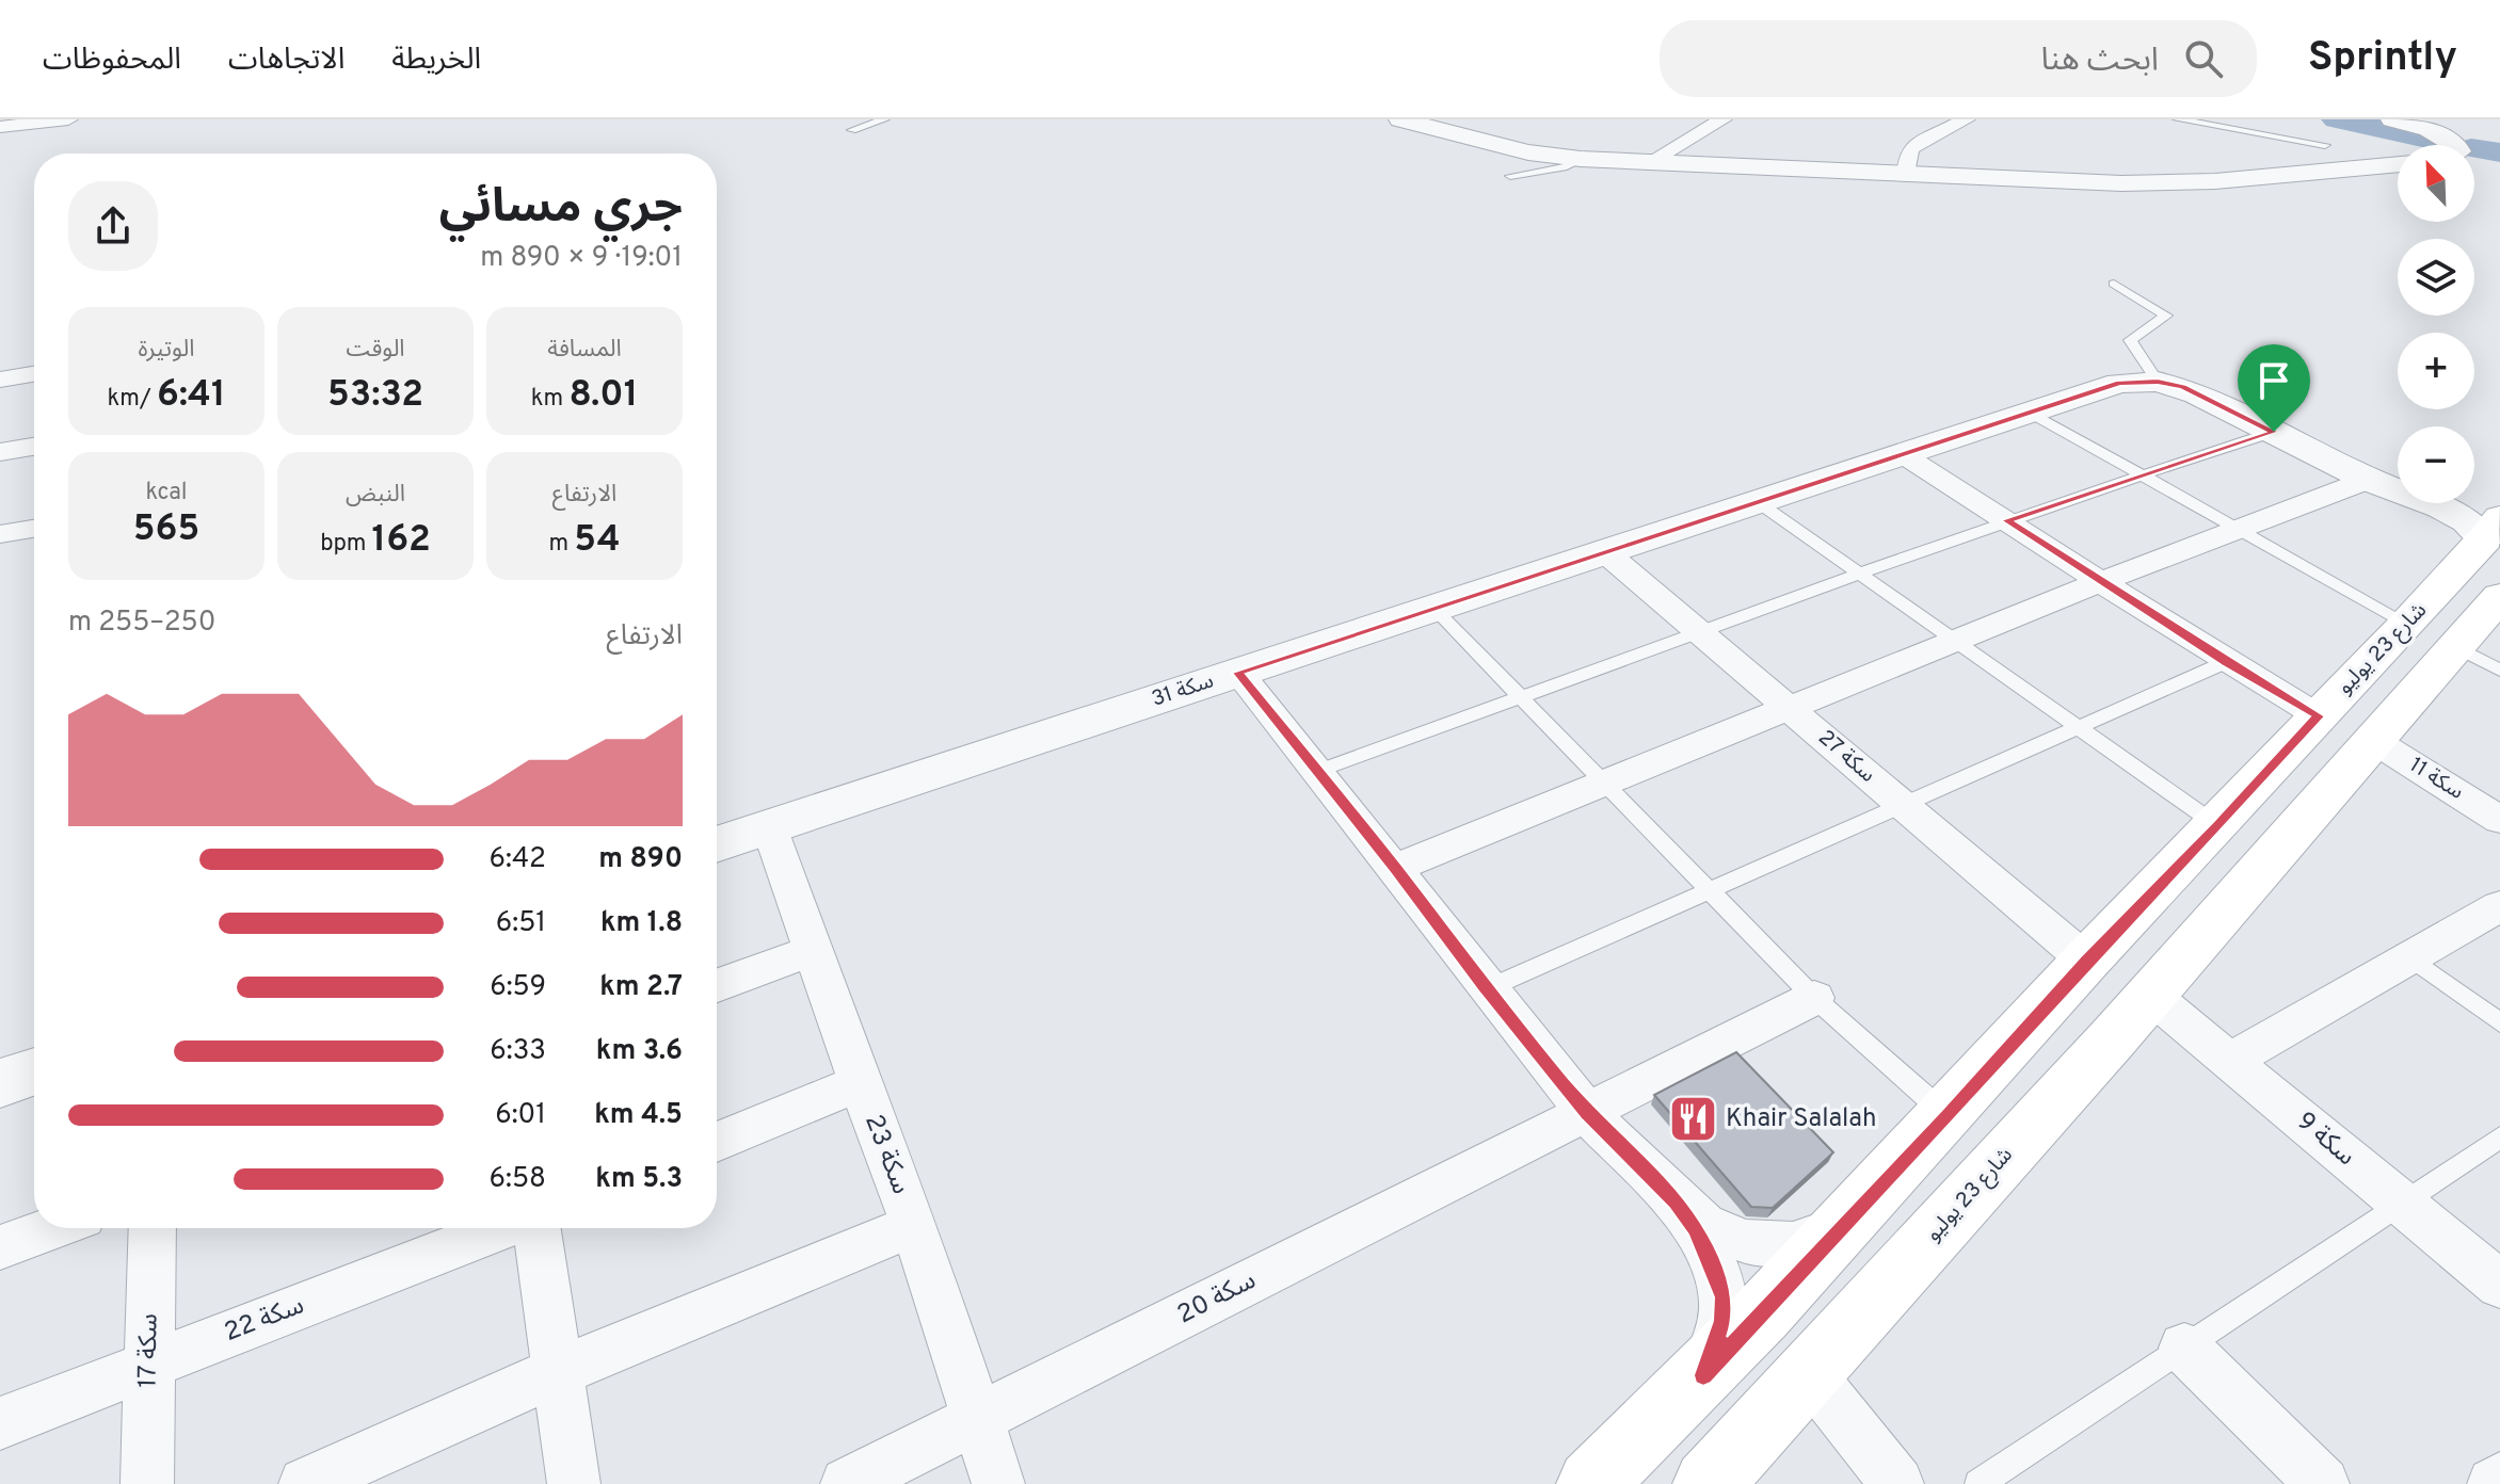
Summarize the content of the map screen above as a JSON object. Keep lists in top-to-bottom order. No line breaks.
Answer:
{"streets":{"main road":["شارع 23 يوليو"],"street":["سكة 31","سكة 27","سكة 11","سكة 9","سكة 23","سكة 20","سكة 22","سكة 17"]},"crossings":[["شارع 23 يوليو","سكة 31"],["شارع 23 يوليو","سكة 27"],["شارع 23 يوليو","سكة 11"],["شارع 23 يوليو","سكة 9"],["سكة 31","سكة 27"],["سكة 31","سكة 23"],["سكة 23","سكة 20"],["سكة 22","سكة 17"]],"places":{"restaurant":["Khair Salalah"]},"north":"top left","page":{"header":"Sprintly","search":"ابحث هنا","nav":["الخريطة","الاتجاهات","المحفوظات"],"map_buttons":["+","−"],"heading":["جري مسائي","19:01 · 9 × 890 m"],"stats":[["المسافة","8.01 km"],["الوقت","53:32"],["الوتيرة","6:41 /km"],["الارتفاع","54 m"],["النبض","162 bpm"],["kcal","565"]],"chart":["الارتفاع","250–255 m"],"list":[{"name":"890 m","note":"6:42"},{"name":"1.8 km","note":"6:51"},{"name":"2.7 km","note":"6:59"},{"name":"3.6 km","note":"6:33"},{"name":"4.5 km","note":"6:01"},{"name":"5.3 km","note":"6:58"}]}}
